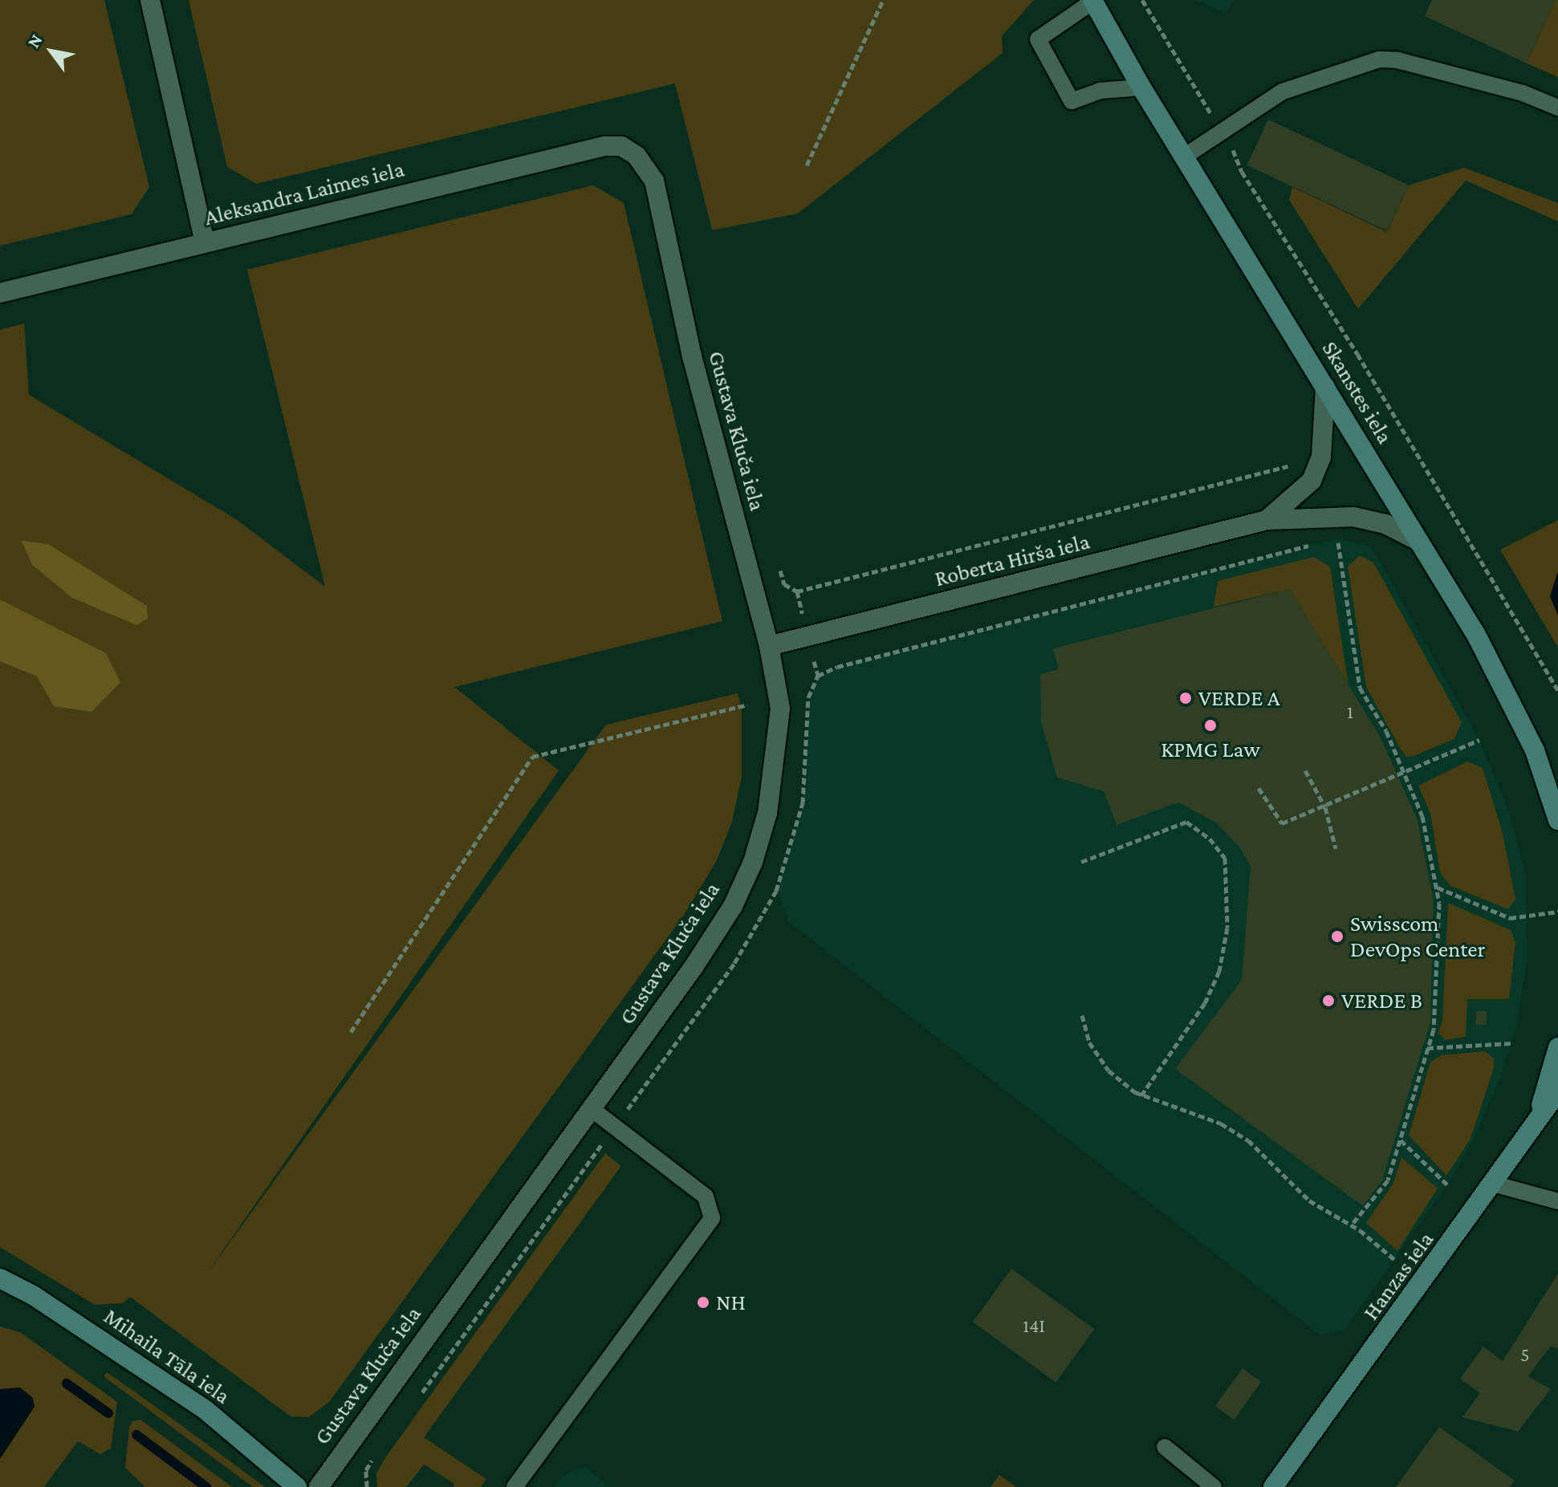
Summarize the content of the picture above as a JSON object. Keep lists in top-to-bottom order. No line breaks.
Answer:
{"streets":{"main road":["Skanstes iela","Hanzas iela","Mihaila Tāla iela"],"street":["Aleksandra Laimes iela","Gustava Kluča iela","Roberta Hirša iela"]},"crossings":[["Aleksandra Laimes iela","Gustava Kluča iela"],["Skanstes iela","Roberta Hirša iela"],["Gustava Kluča iela","Roberta Hirša iela"]],"places":["VERDE A","KPMG Law","Swisscom DevOps Center","VERDE B","NH"],"house_numbers":["1","14I","5"],"north":"top left"}
